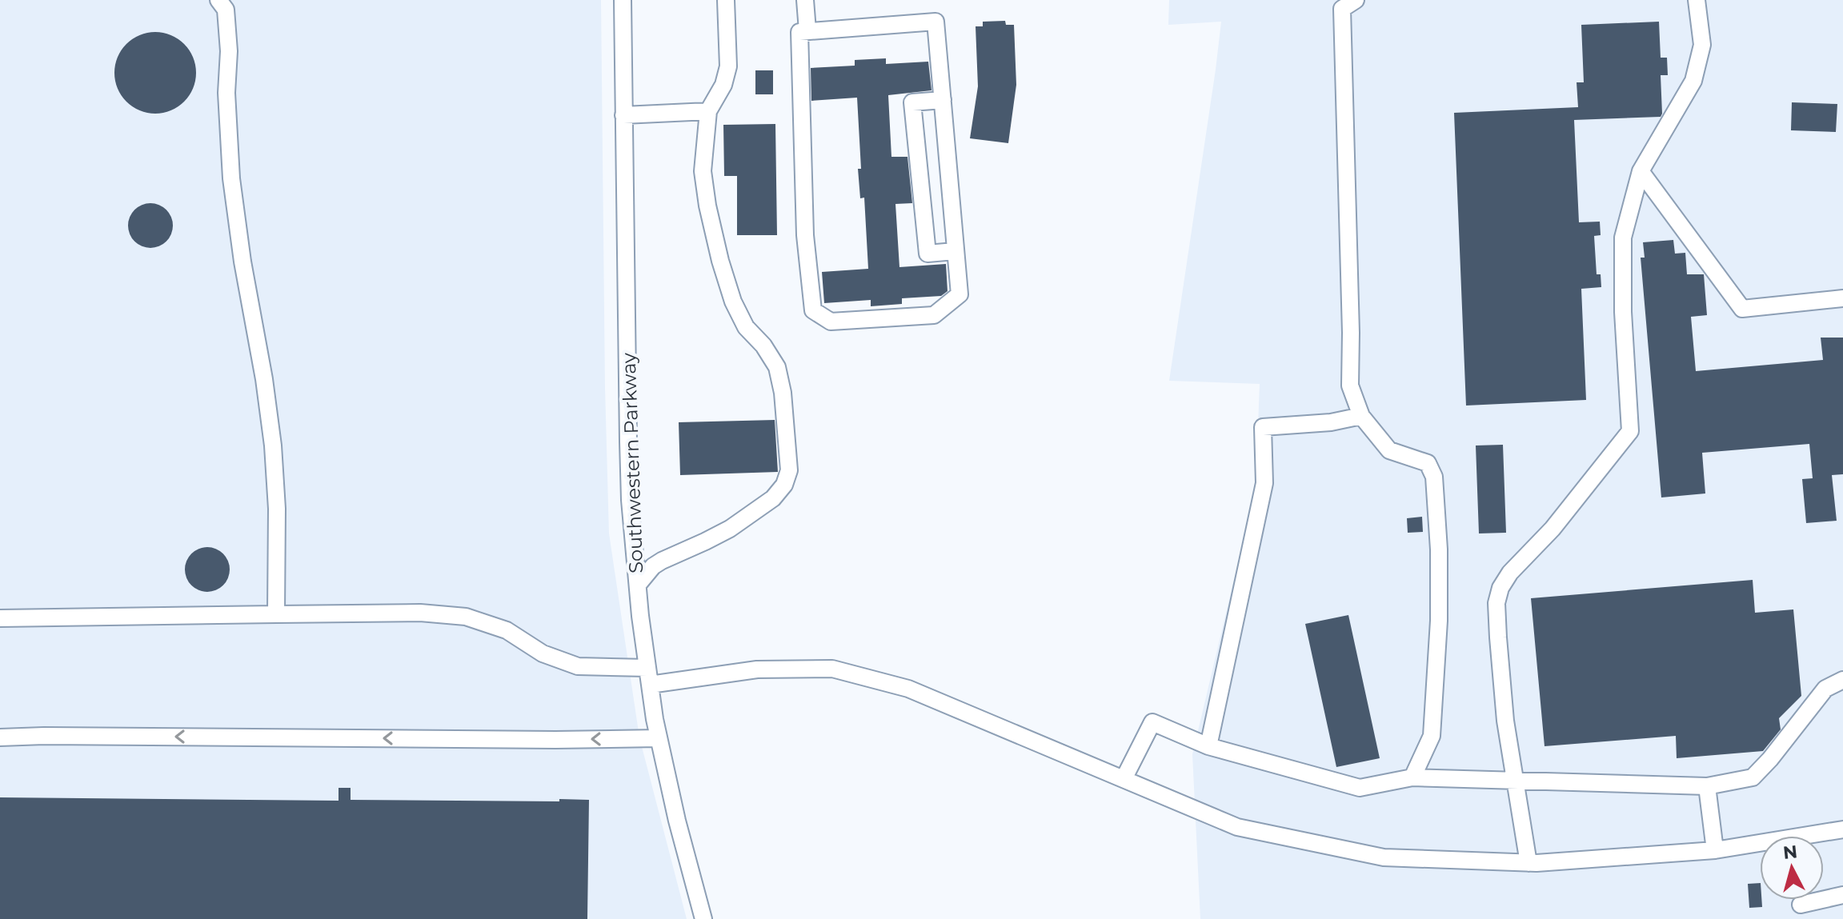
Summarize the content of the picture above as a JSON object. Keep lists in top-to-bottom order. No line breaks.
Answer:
{"streets":{"street":["Southwestern Parkway"]},"north":"top"}
